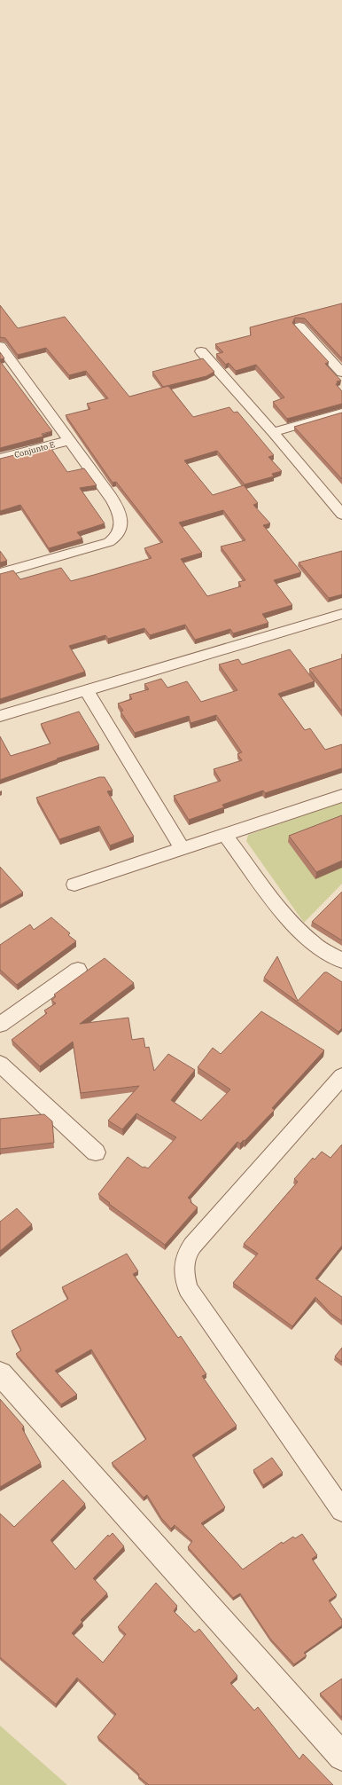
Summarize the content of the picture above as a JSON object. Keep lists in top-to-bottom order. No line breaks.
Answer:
{"streets":{"street":["Conjunto E"]}}
